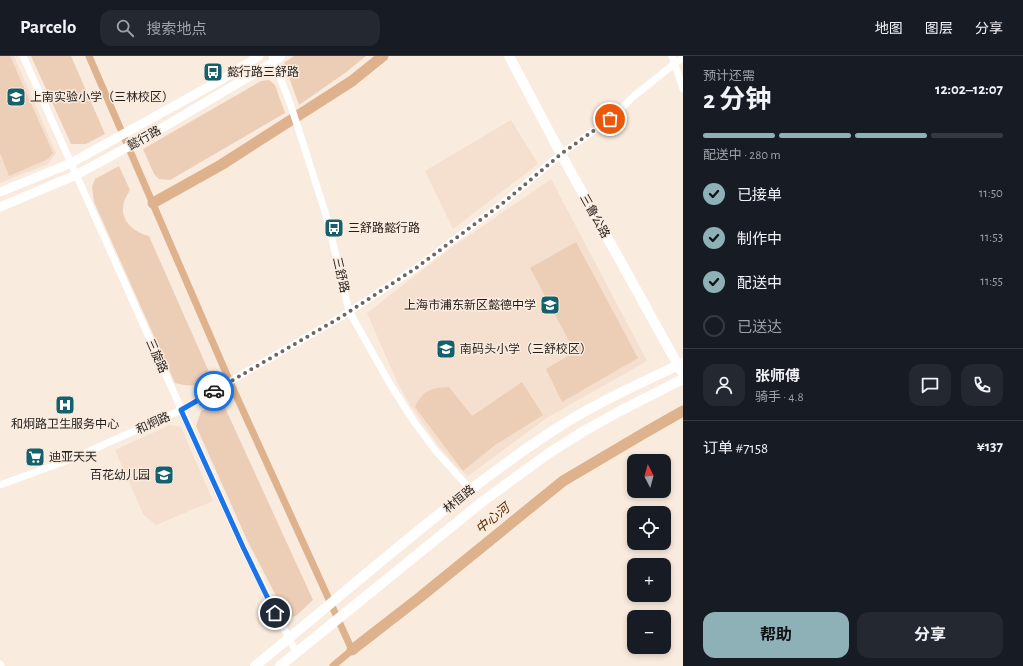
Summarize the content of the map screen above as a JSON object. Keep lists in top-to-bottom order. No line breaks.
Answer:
{"streets":{"main road":["三鲁公路","林恒路"],"street":["懿行路","三舒路","三旋路","和炯路"]},"crossings":[["懿行路","三舒路"],["懿行路","三旋路"],["三鲁公路","和炯路"],["三鲁公路","林恒路"],["三舒路","和炯路"],["三舒路","林恒路"],["三旋路","和炯路"],["三旋路","林恒路"]],"water":["中心河"],"places":{"bus stop":["懿行路三舒路","三舒路懿行路"],"school or university":["上南实验小学（三林校区）","上海市浦东新区懿德中学","南码头小学（三舒校区）","百花幼儿园"],"hospital":["和炯路卫生服务中心"],"supermarket":["迪亚天天"]},"north":"top","page":{"header":"Parcelo","search":"搜索地点","nav":["地图","图层","分享"],"heading":["2 分钟","预计还需","12:02–12:07"],"panel":["张师傅","骑手 · 4.8","订单 #7158","¥137"],"bar":"配送中 · 280 m","list":[["已接单","11:50"],["制作中","11:53"],["配送中","11:55"],"已送达"],"map_buttons":["+","−"],"buttons":["帮助","分享"]}}
